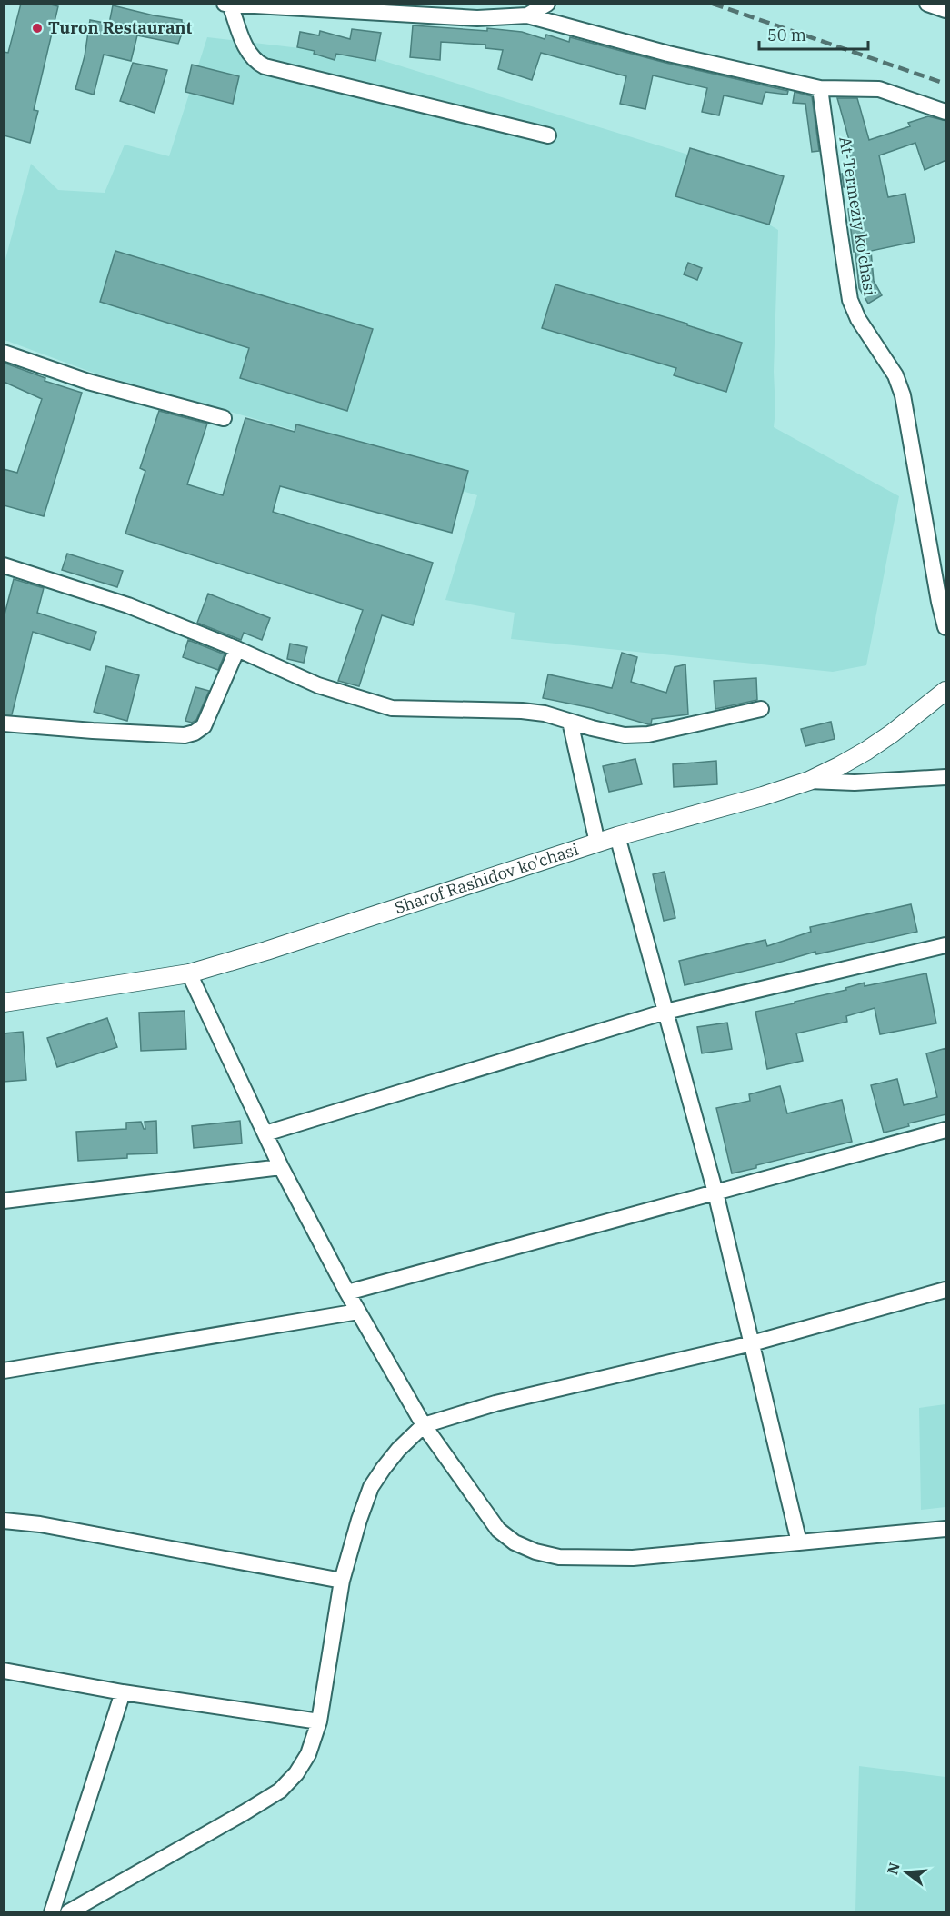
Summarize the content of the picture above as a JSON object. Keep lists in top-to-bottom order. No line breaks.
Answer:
{"streets":{"main road":["Sharof Rashidov ko'chasi"],"street":["At-Termeziy ko'chasi"]},"places":["Turon Restaurant"],"scale_bar":"50 m","north":"left"}
